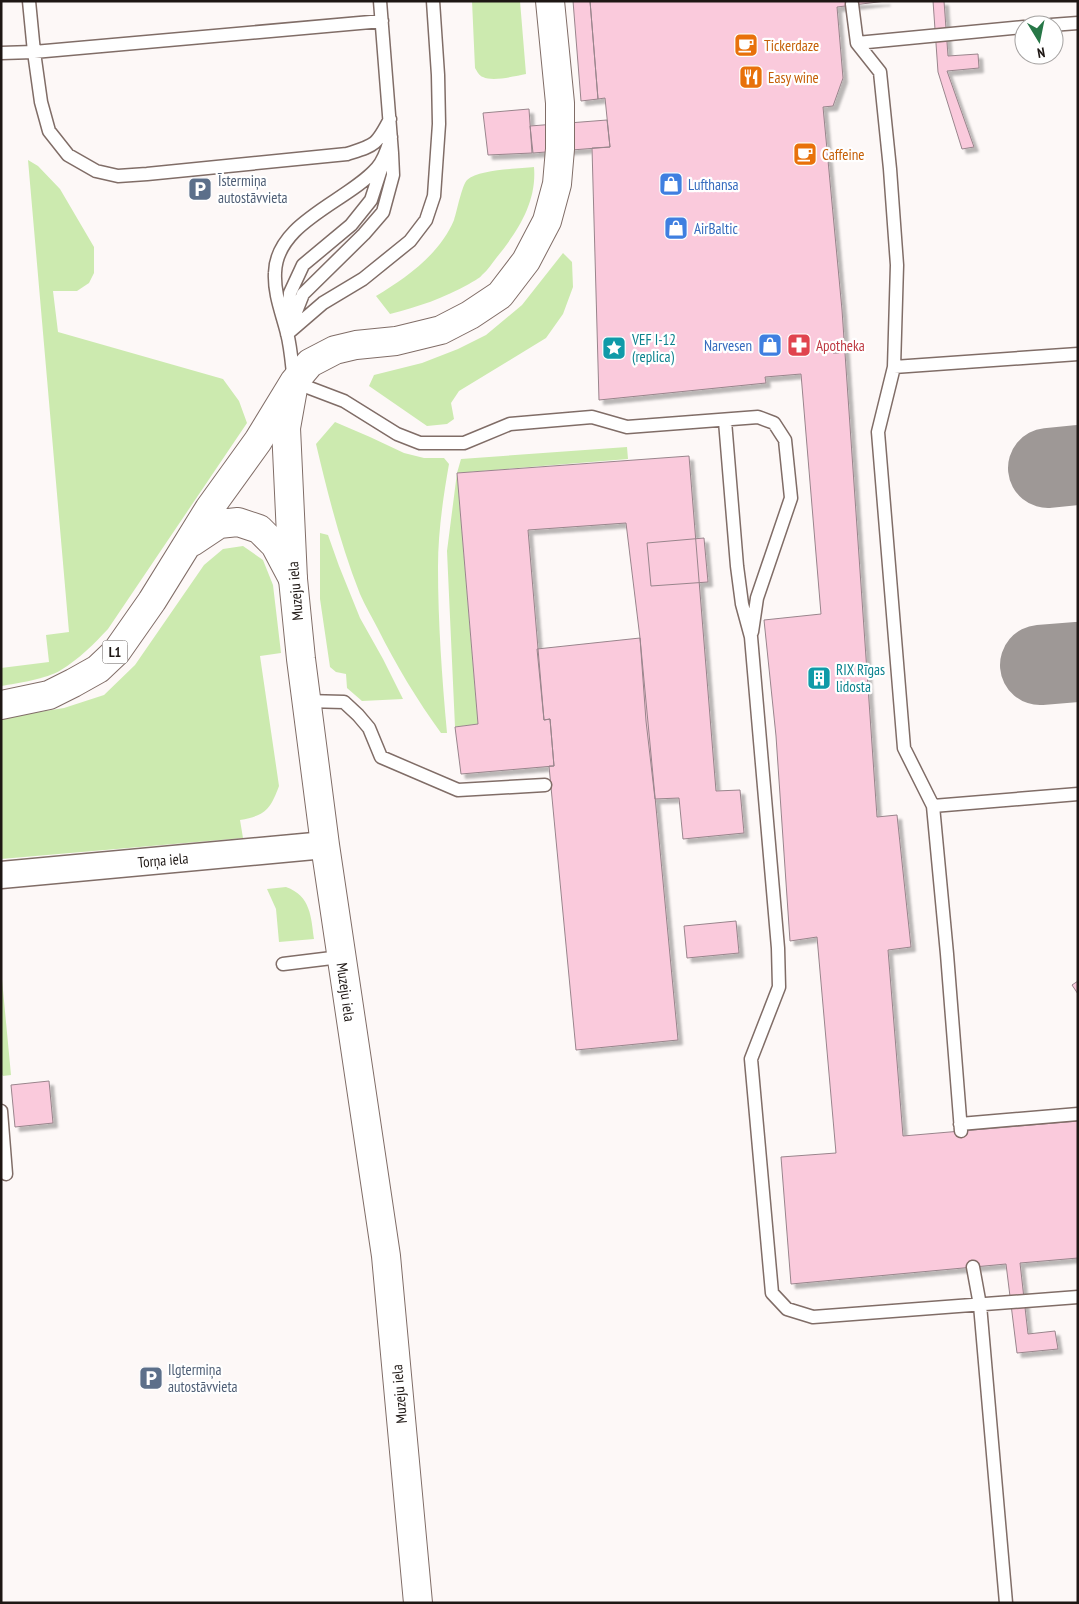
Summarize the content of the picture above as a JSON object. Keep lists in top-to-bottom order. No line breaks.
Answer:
{"streets":{"street":["Muzeju iela","L1","Torņa iela"]},"crossings":[["Muzeju iela","Torņa iela"]],"places":{"cafe":["Tickerdaze","Caffeine"],"restaurant":["Easy wine"],"shop":["Lufthansa","AirBaltic","Narvesen"],"parking":["Īstermiņa autostāvvieta","Ilgtermiņa autostāvvieta"],"pharmacy":["Apotheka"],"place":["VEF I-12 (replica)"],"building":["RIX Rīgas lidosta"]},"north":"bottom"}
